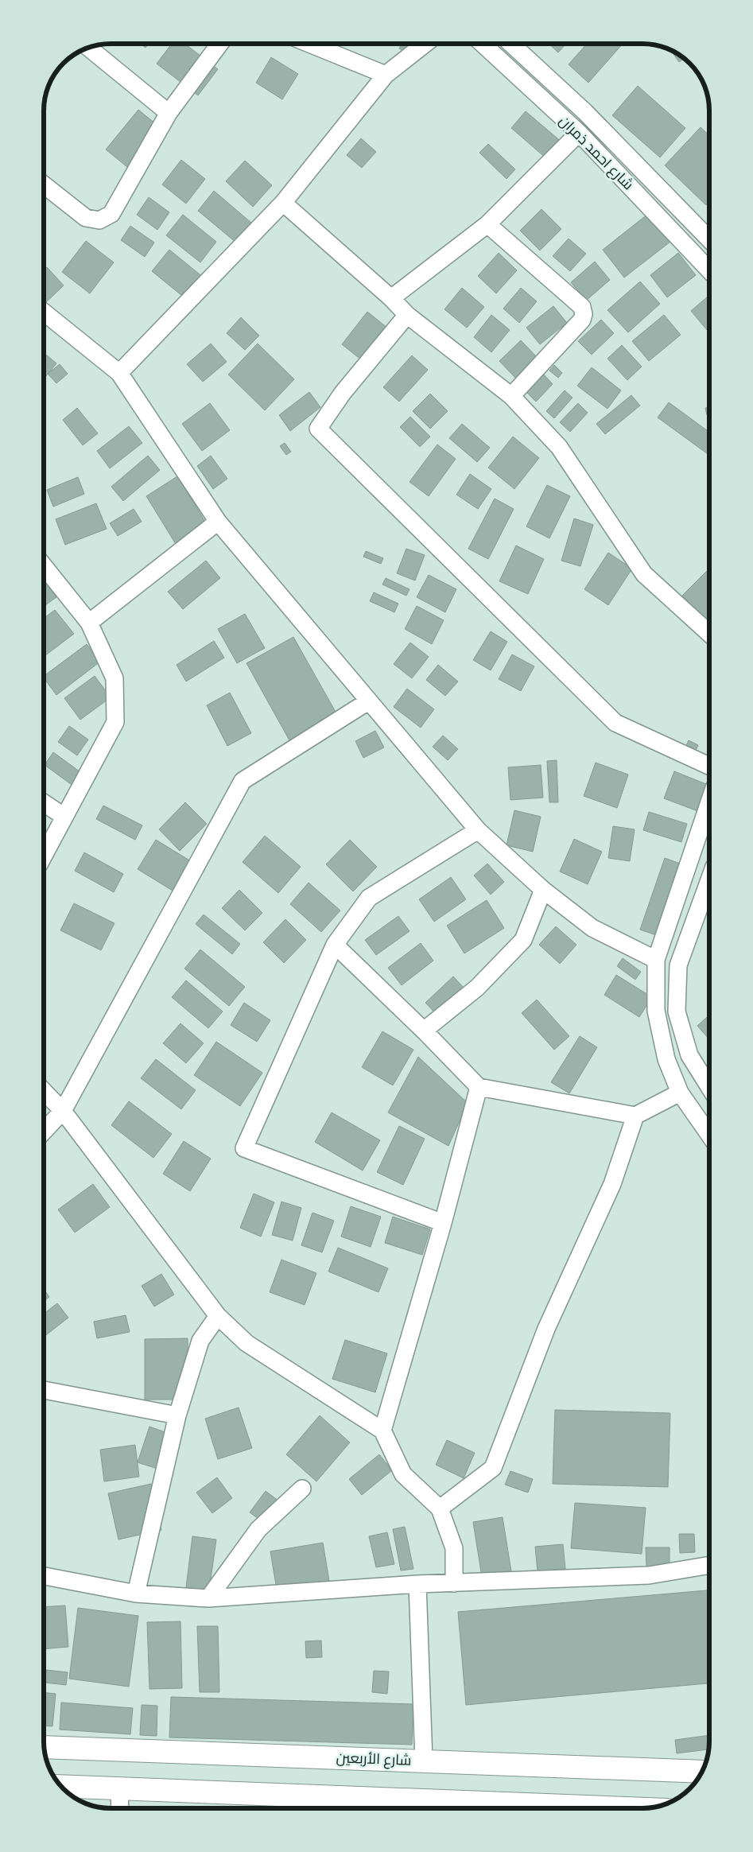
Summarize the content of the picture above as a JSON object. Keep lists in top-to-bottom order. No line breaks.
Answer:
{"streets":{"main road":["شارع الأربعين"],"street":["شارع احمد ذمران"]}}
